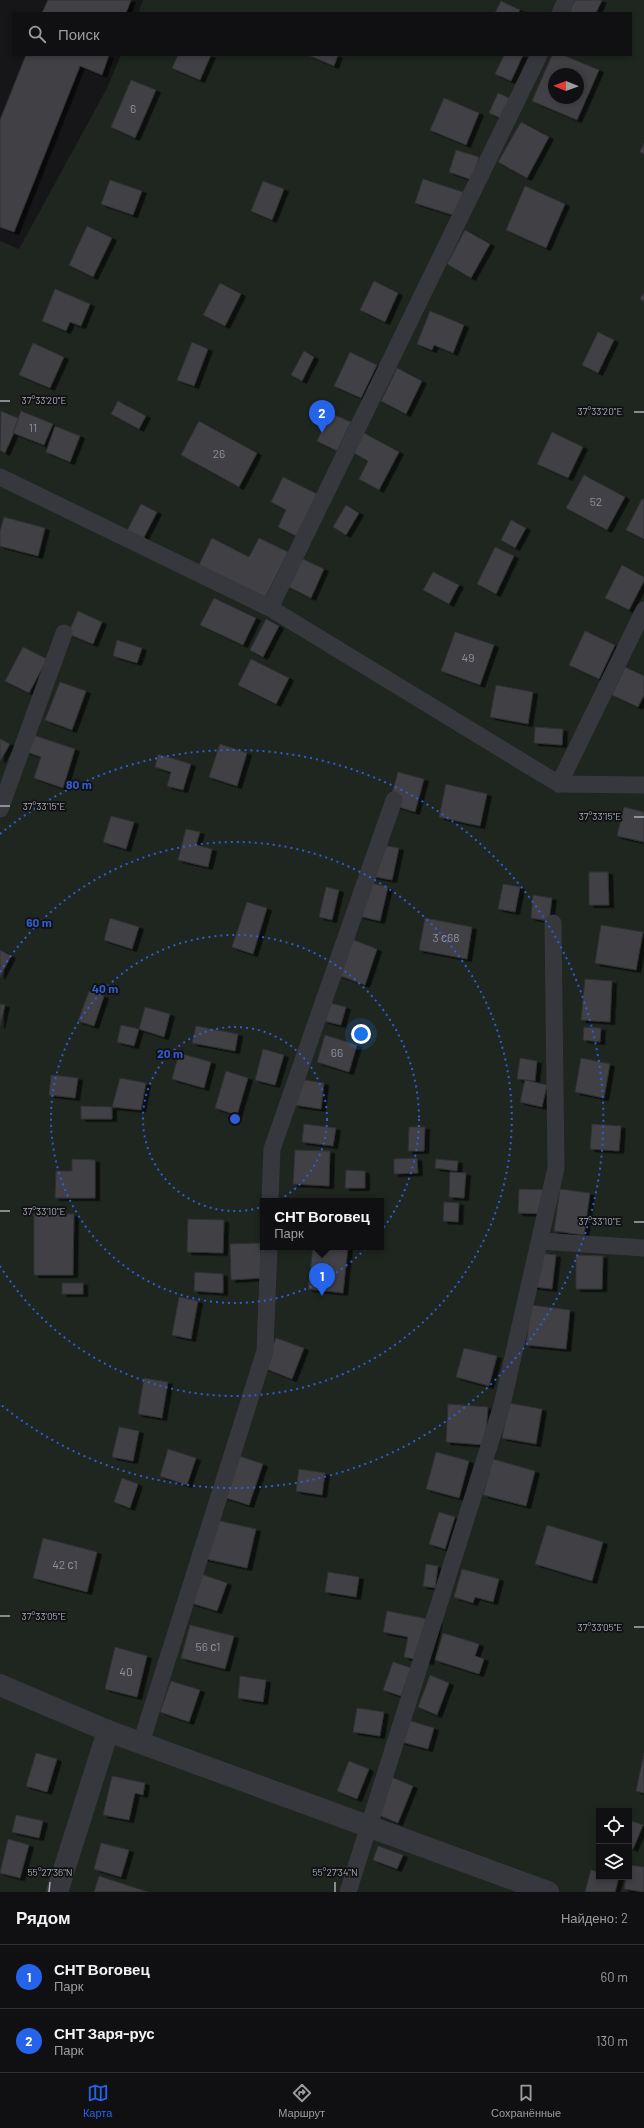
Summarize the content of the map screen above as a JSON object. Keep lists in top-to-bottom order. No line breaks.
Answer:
{"house_numbers":["6","11","26","52","49","3 с68","66","42 с1","56 с1","40"],"north":"left","page":{"search":"Поиск","pins":["2","1"],"popup":["СНТ Воговец","Парк"],"heading":["Рядом","Найдено: 2"],"list":[{"mark":"1","name":"СНТ Воговец","note":"Парк","value":"60 m"},{"mark":"2","name":"СНТ Заря-рус","note":"Парк","value":"130 m"}],"nav":["Карта","Маршрут","Сохранённые"]},"coordinates":["37°33'20\"E","37°33'15\"E","37°33'10\"E","37°33'05\"E","55°27'36\"N","55°27'34\"N"],"rings":["80 m","60 m","40 m","20 m"]}
